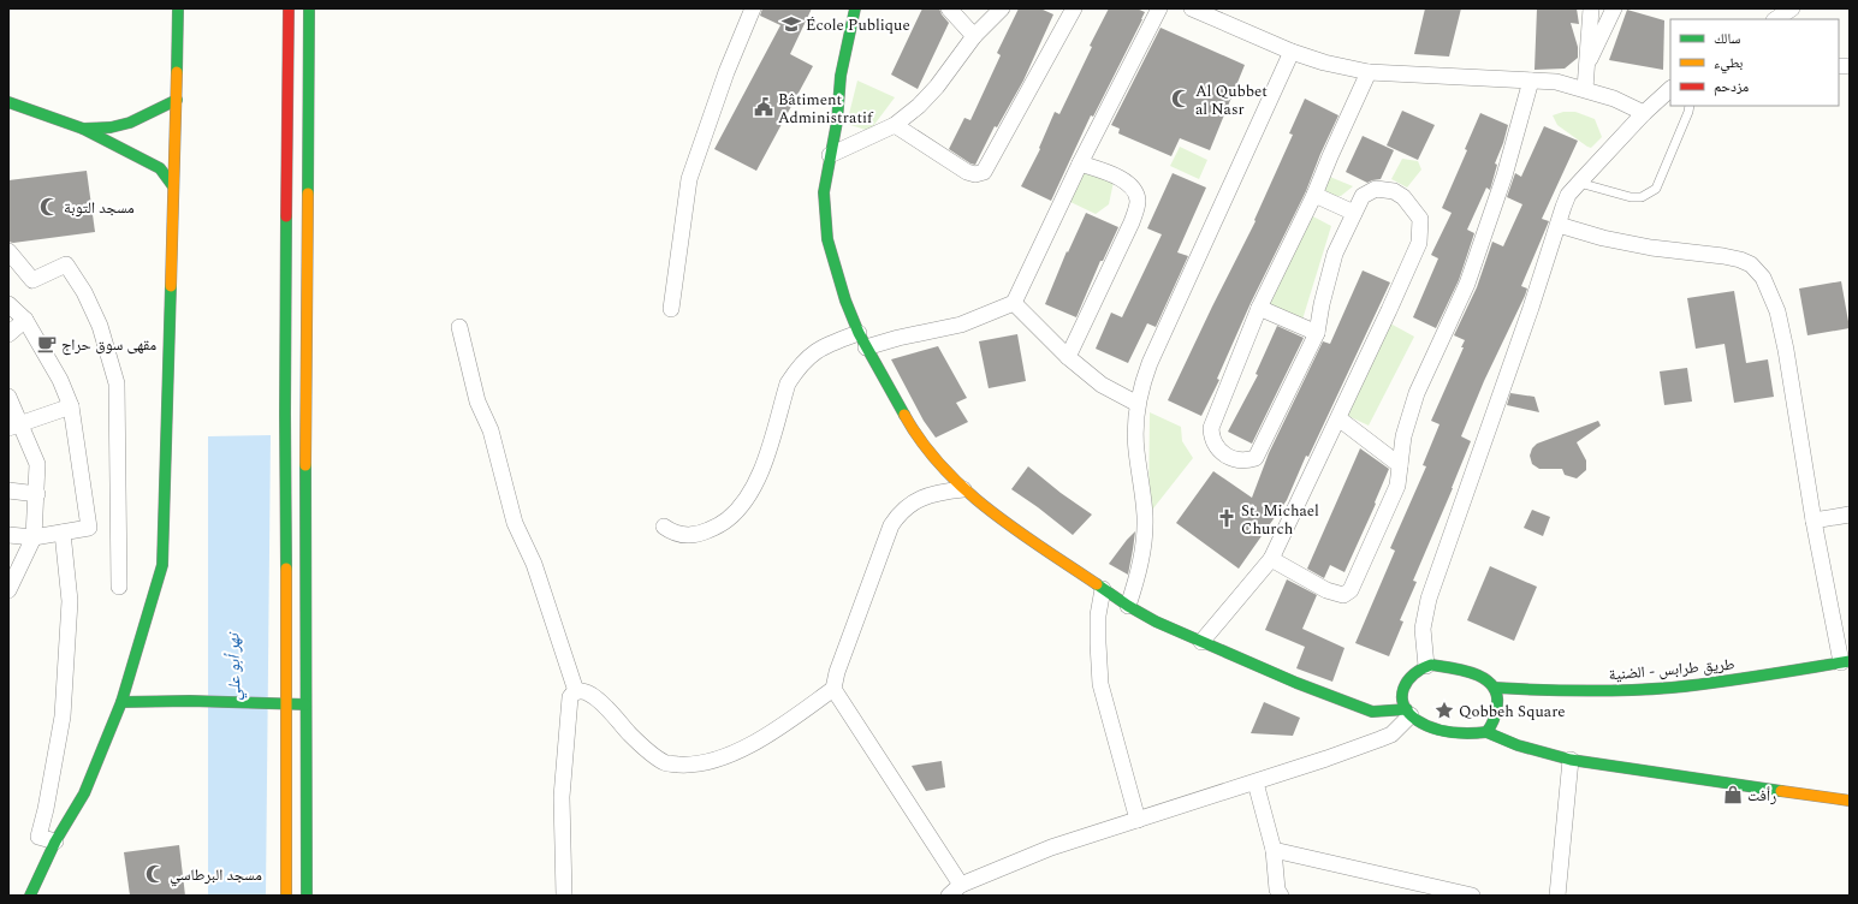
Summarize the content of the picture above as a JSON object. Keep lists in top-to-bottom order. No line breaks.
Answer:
{"streets":{"main road":["طريق طرابس - الضنية"]},"water":["نهر أبو علي"],"places":{"school or university":["École Publique"],"mosque":["Al Qubbet al Nasr","مسجد التوبة","مسجد البرطاسي"],"public building":["Bâtiment Administratif"],"cafe":["مقهى سوق حراج"],"church":["St. Michael Church"],"place":["Qobbeh Square"],"shop":["رأفت"]},"legend":["سالك","بطيء","مزدحم"]}
